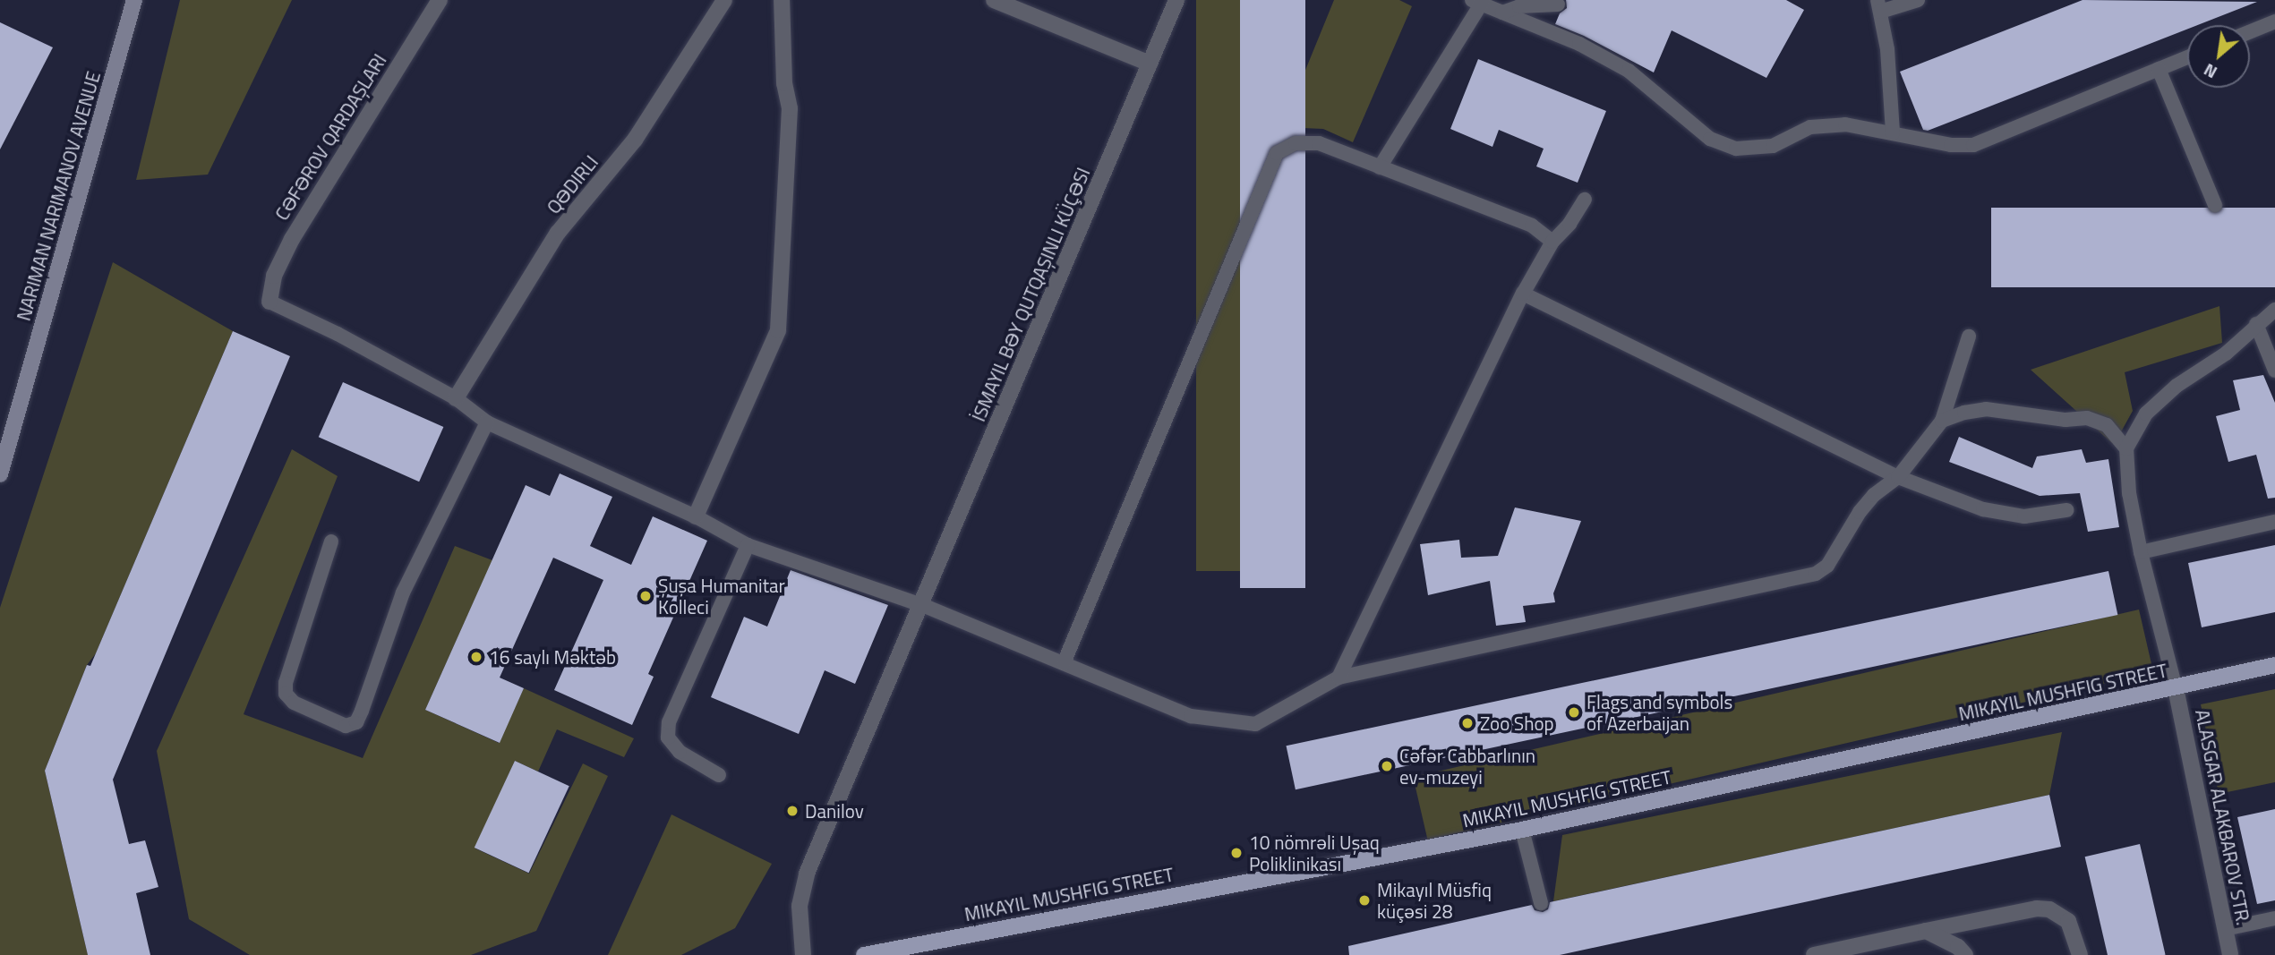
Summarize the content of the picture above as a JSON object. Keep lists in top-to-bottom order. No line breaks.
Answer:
{"streets":{"main road":["NARIMAN NARIMANOV AVENUE","MIKAYIL MUSHFIG STREET"],"street":["QƏDIRLI","ALASGAR ALAKBAROV STR."]},"crossings":[["MIKAYIL MUSHFIG STREET","ALASGAR ALAKBAROV STR."]],"places":["Şuşa Humanitar Kolleci","16 saylı Məktəb","Flags and symbols of Azerbaijan","Zoo Shop","Cəfər Cabbarlının ev-muzeyi","Danilov","10 nömrəli Uşaq Poliklinikası","Mikayıl Müsfiq küçəsi 28"],"north":"bottom left"}
